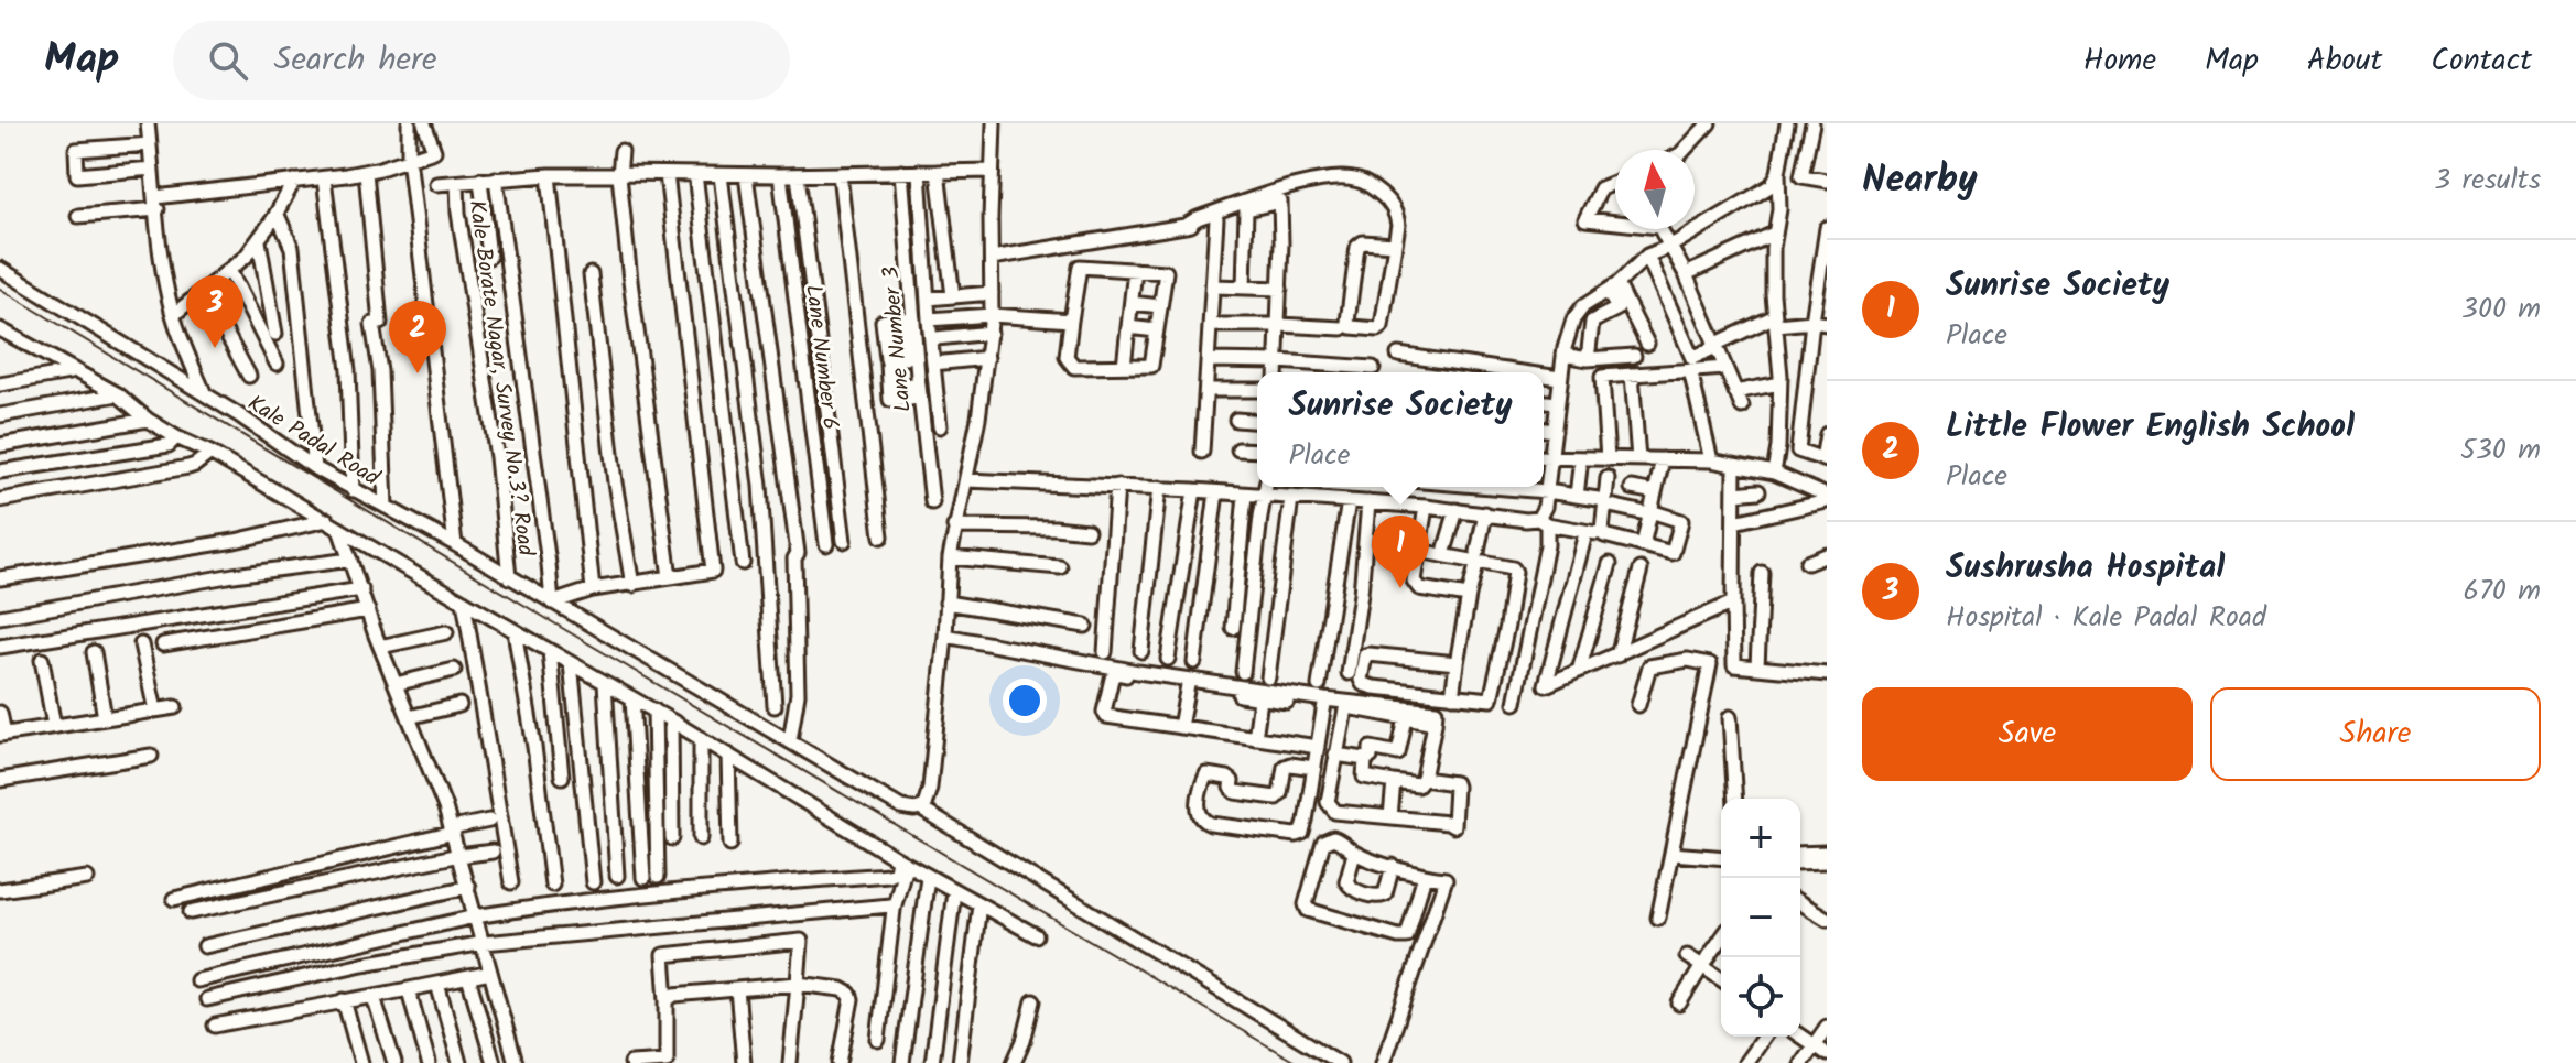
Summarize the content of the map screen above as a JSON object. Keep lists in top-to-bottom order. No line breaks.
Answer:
{"streets":{"street":["Lane Number 3","Lane Number 6","Kale Borate Nagar, Survey No.3? Road","Kale Padal Road"]},"crossings":[["Kale Borate Nagar, Survey No.3? Road","Kale Padal Road"]],"north":"top","page":{"header":"Map","search":"Search here","nav":["Home","Map","About","Contact"],"heading":["Nearby","3 results"],"list":[{"mark":"1","name":"Sunrise Society","note":"Place","value":"300 m"},{"mark":"2","name":"Little Flower English School","note":"Place","value":"530 m"},{"mark":"3","name":"Sushrusha Hospital","note":"Hospital · Kale Padal Road","value":"670 m"}],"pins":["3","2","1"],"popup":["Sunrise Society","Place"],"buttons":["Save","Share"],"map_buttons":["+","−"]}}
